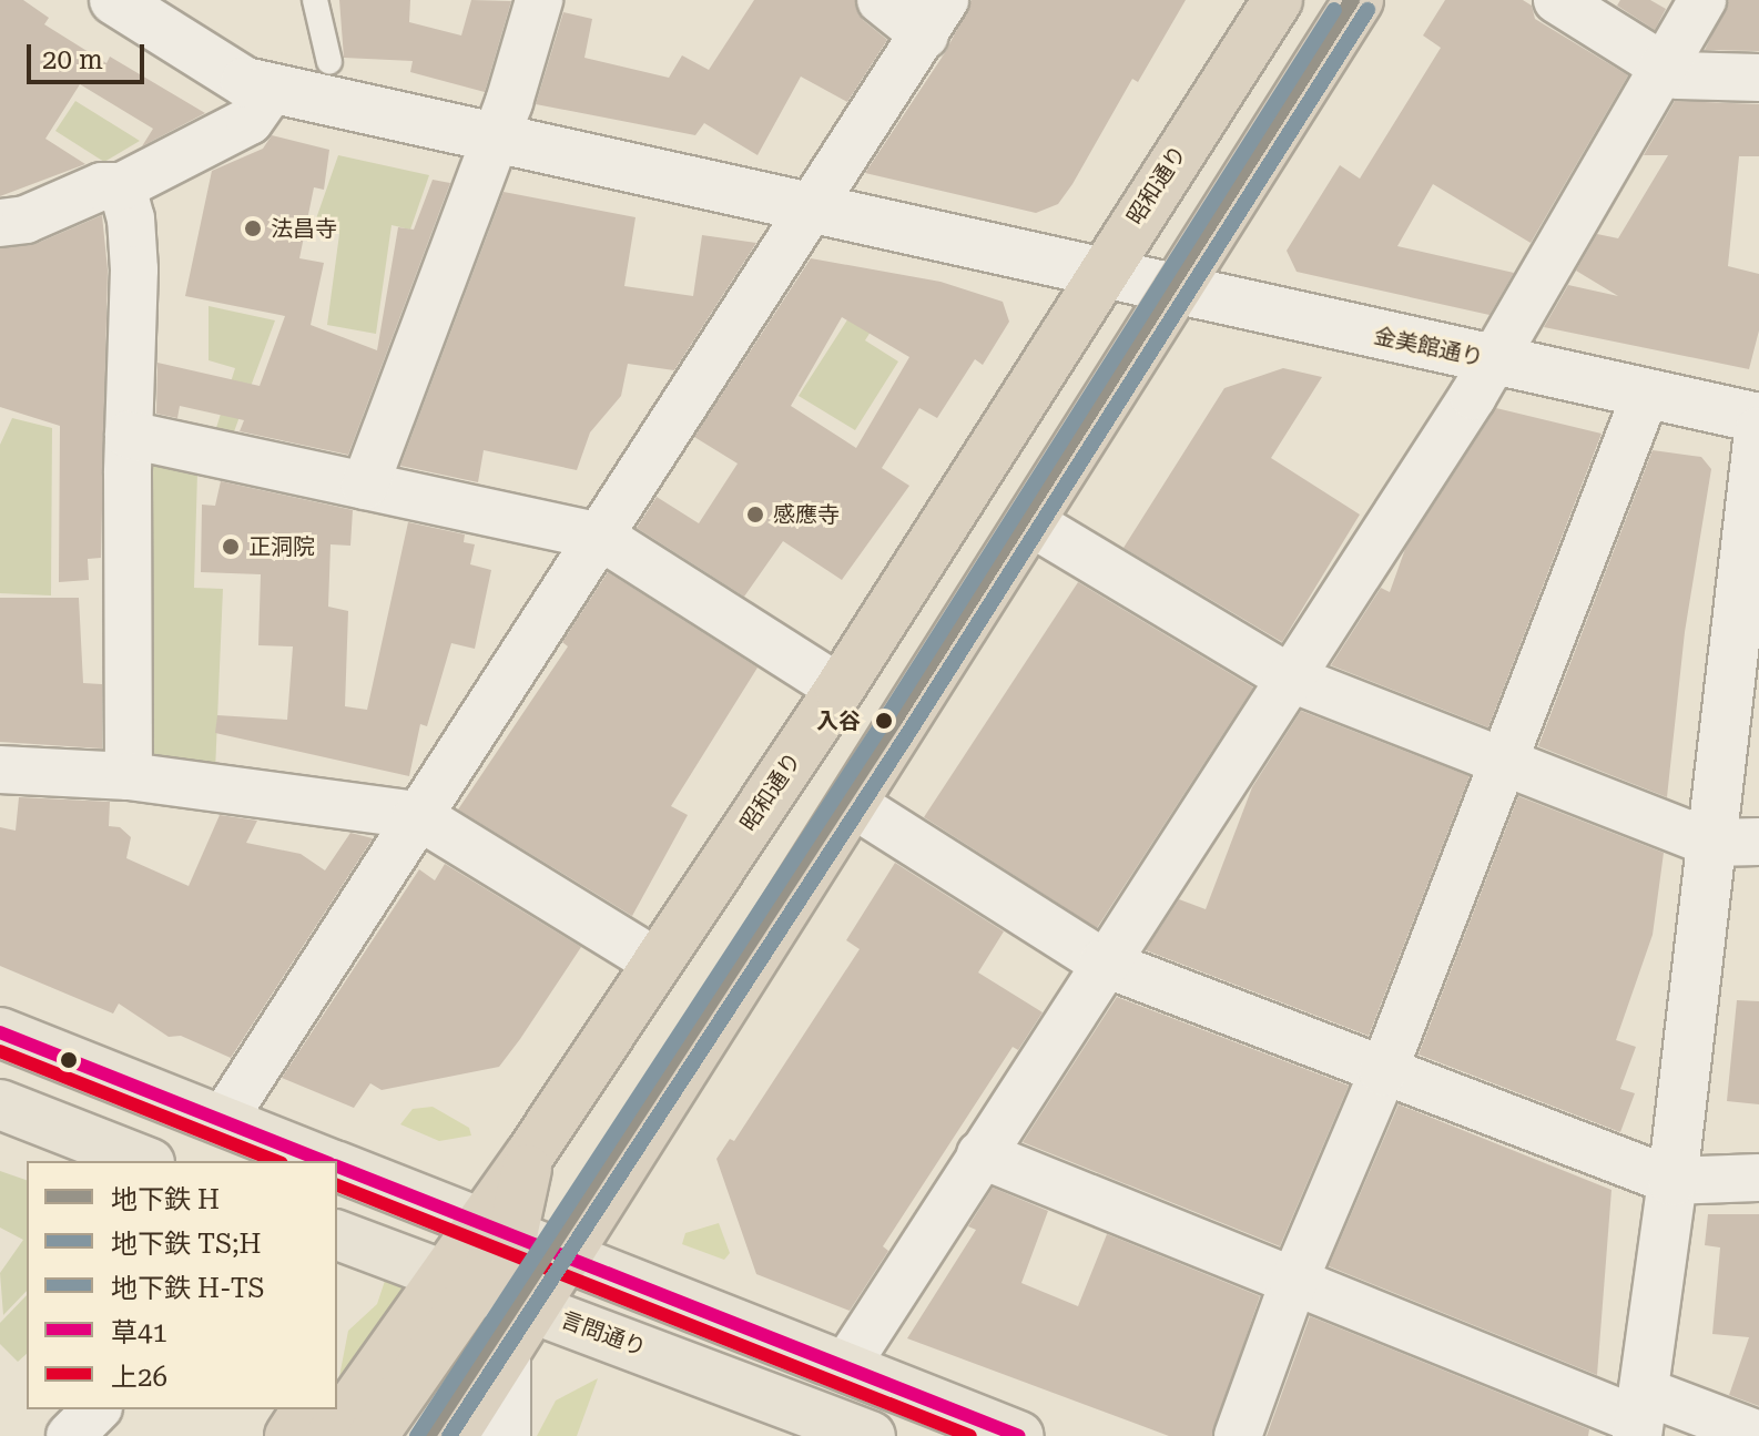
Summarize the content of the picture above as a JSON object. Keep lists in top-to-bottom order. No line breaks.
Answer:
{"streets":{"highway":["昭和通り"],"main road":["言問通り"],"street":["金美館通り"]},"crossings":[["昭和通り","金美館通り"]],"places":["法昌寺","感應寺","正洞院","入谷"],"lines":["metro line H","metro line TS;H","metro line H-TS","transit line 草41","transit line 上26"],"legend":["地下鉄 H","地下鉄 TS;H","地下鉄 H-TS","草41","上26"],"scale_bar":"20 m"}
